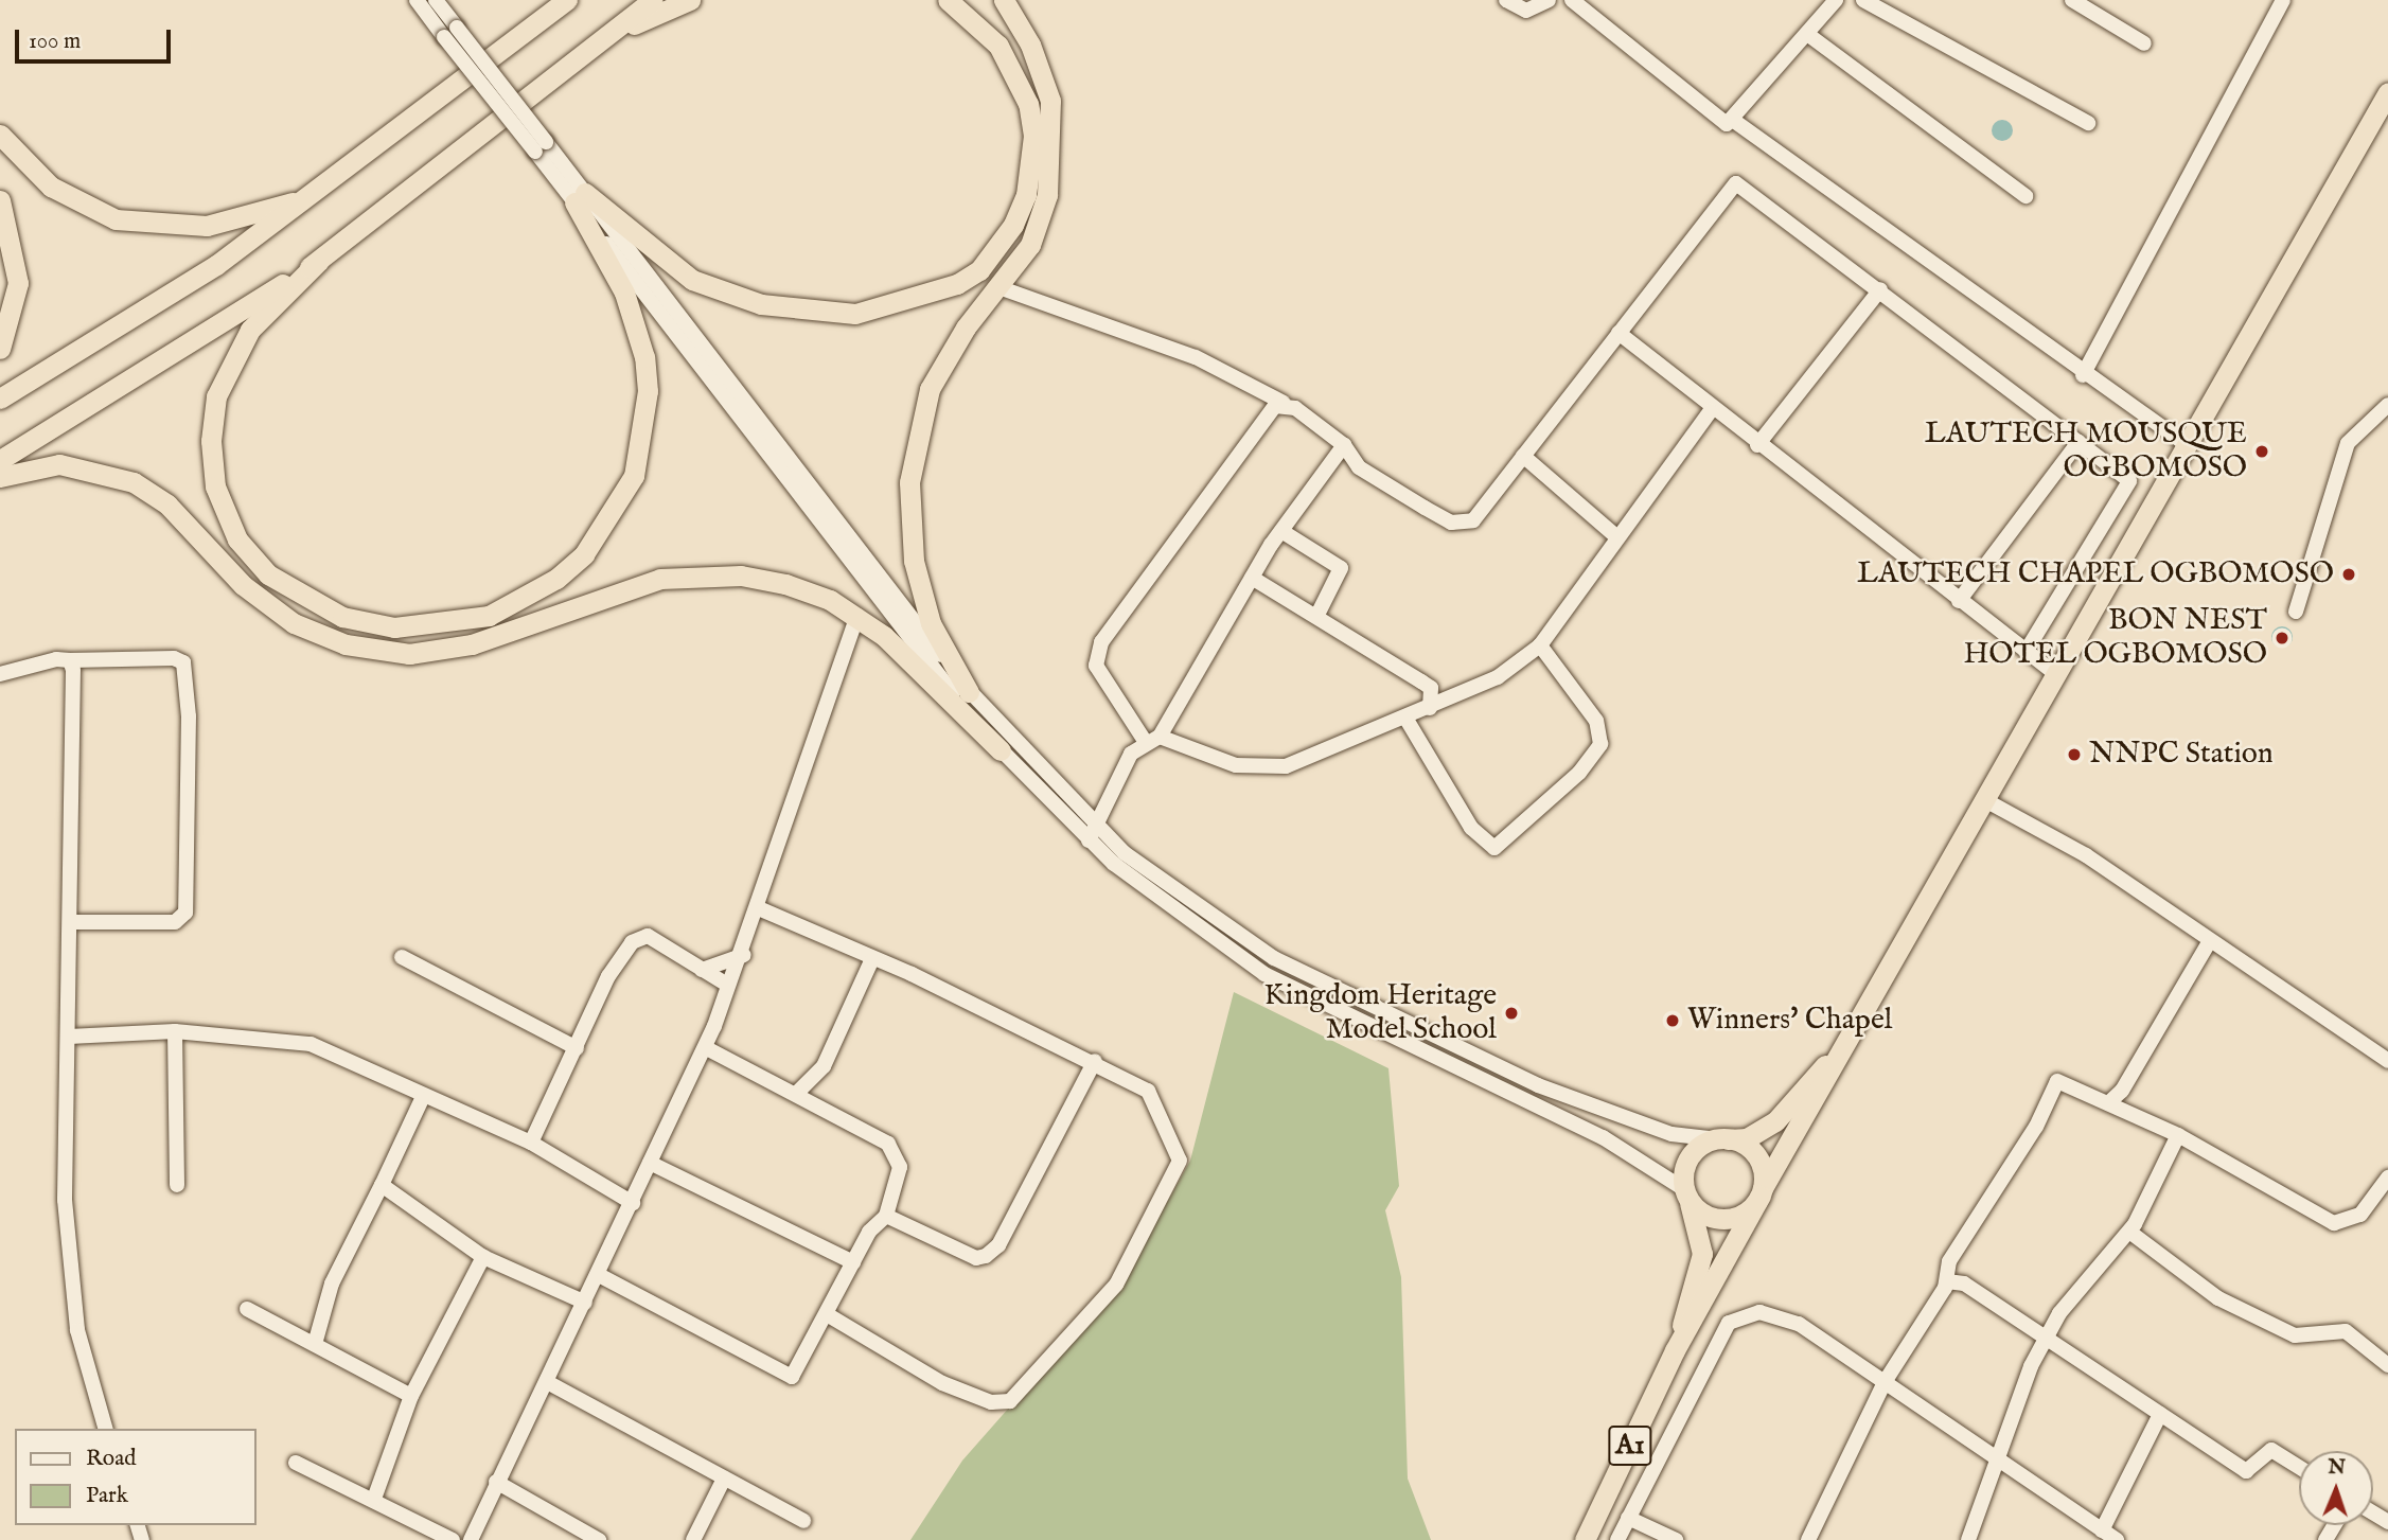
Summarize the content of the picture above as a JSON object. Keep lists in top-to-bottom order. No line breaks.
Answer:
{"streets":{"highway":["A1"]},"places":["LAUTECH MOUSQUE OGBOMOSO","LAUTECH CHAPEL OGBOMOSO","BON NEST HOTEL OGBOMOSO","NNPC Station","Kingdom Heritage Model School","Winners' Chapel"],"legend":["Road","Park"],"scale_bar":"100 m","north":"top"}
